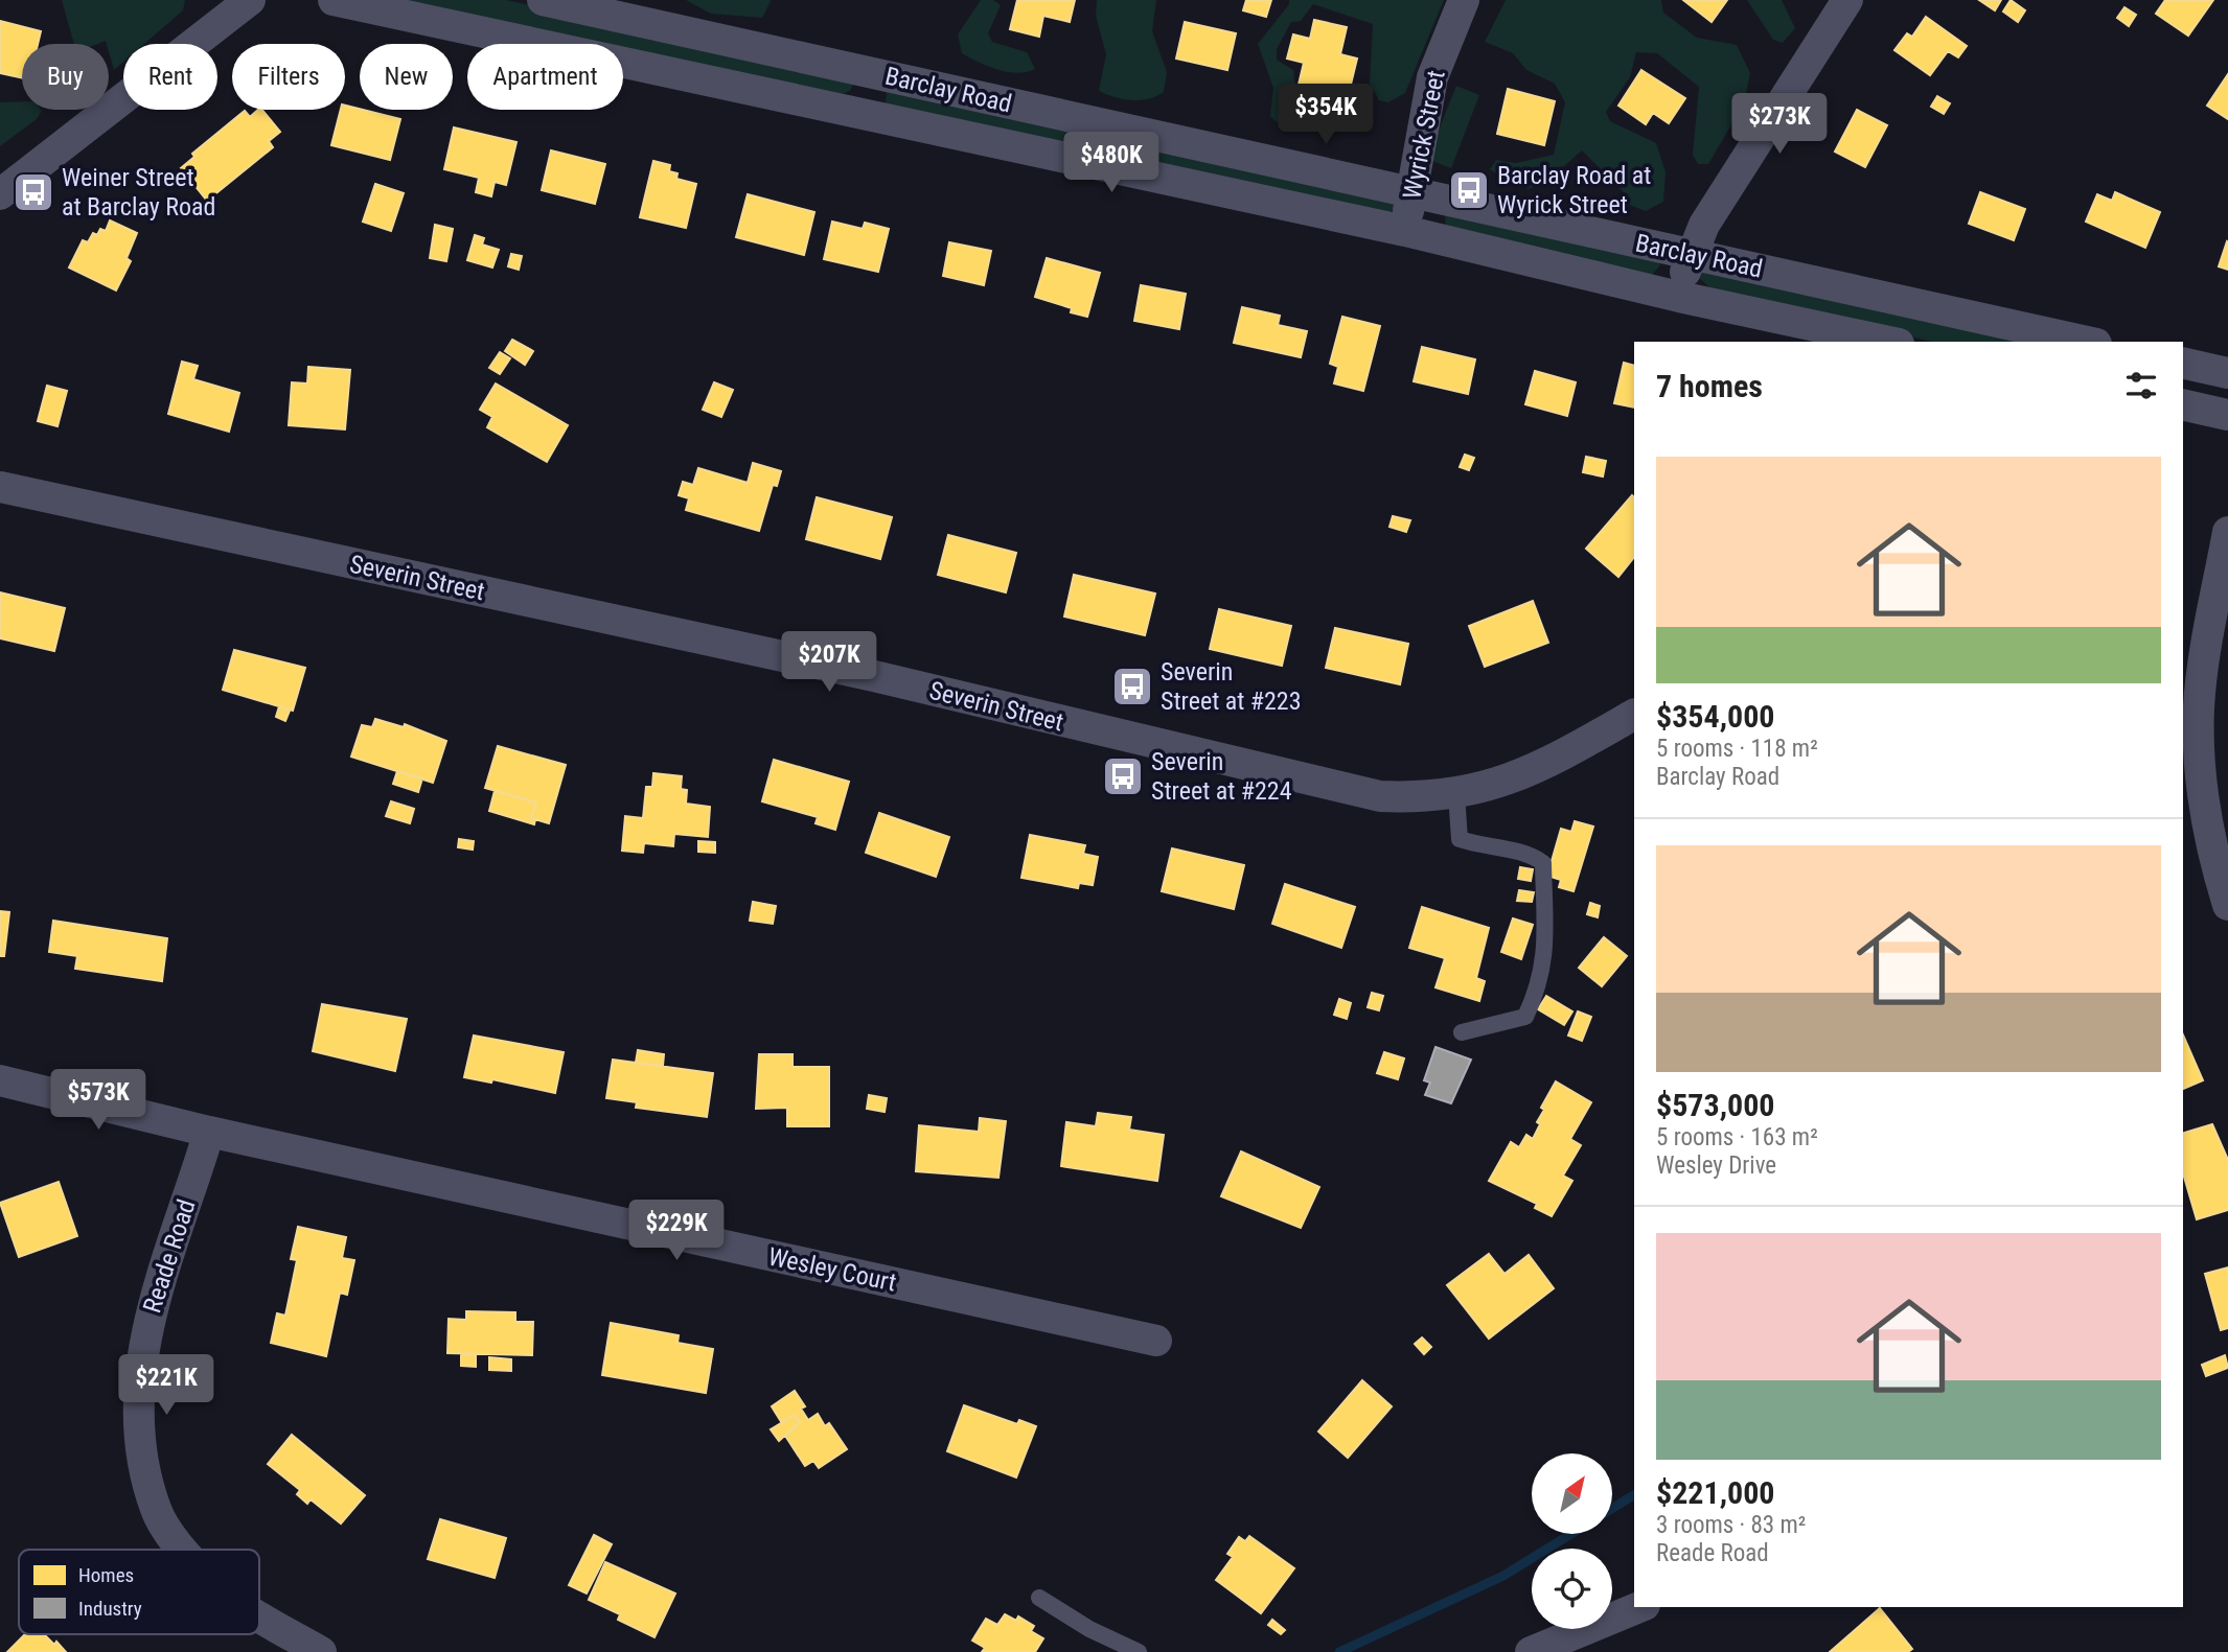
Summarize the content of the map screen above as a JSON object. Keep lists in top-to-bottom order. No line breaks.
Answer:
{"streets":{"street":["Barclay Road","Wyrick Street","Severin Street","Reade Road","Wesley Court"]},"crossings":[["Barclay Road","Wyrick Street"],["Reade Road","Wesley Court"]],"places":{"bus stop":["Barclay Road at Wyrick Street","Weiner Street at Barclay Road","Severin Street at #223","Severin Street at #224"]},"legend":["Homes","Industry"],"north":"top right","page":{"chip":["Buy","Rent","Filters","New","Apartment"],"price":["$354K","$273K","$480K","$207K","$573K","$229K","$221K"],"heading":"7 homes","list":[{"name":"$354,000","note":"5 rooms · 118 m² · Barclay Road"},{"name":"$573,000","note":"5 rooms · 163 m² · Wesley Drive"},{"name":"$221,000","note":"3 rooms · 83 m² · Reade Road"}]}}
